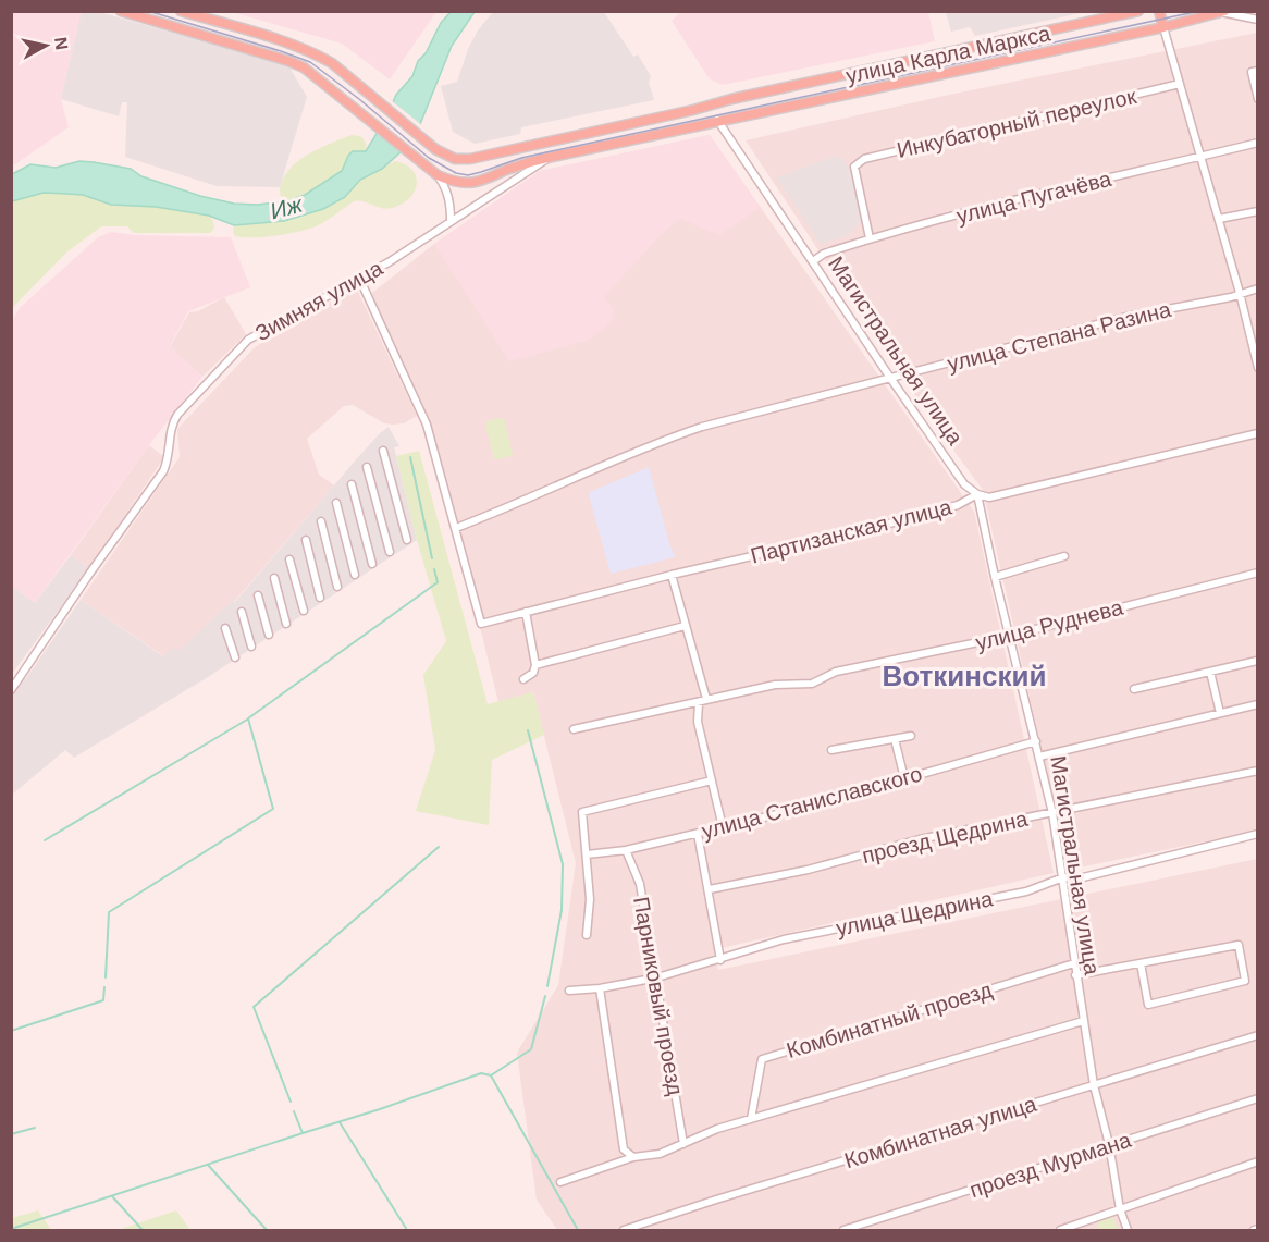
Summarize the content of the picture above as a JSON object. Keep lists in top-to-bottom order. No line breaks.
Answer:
{"streets":{"main road":["улица Карла Маркса","Магистральная улица"],"street":["Инкубаторный переулок","улица Пугачёва","Зимняя улица","улица Степана Разина","Партизанская улица","улица Руднева","улица Станиславского","проезд Щедрина","улица Щедрина","Парниковый проезд","Комбинатный проезд","Комбинатная улица","проезд Мурмана"]},"crossings":[["улица Карла Маркса","Магистральная улица"],["Инкубаторный переулок","улица Пугачёва"],["улица Пугачёва","Магистральная улица"],["улица Степана Разина","Магистральная улица"],["улица Степана Разина","Партизанская улица"],["Магистральная улица","Партизанская улица"],["Магистральная улица","улица Руднева"],["Магистральная улица","улица Станиславского"],["Магистральная улица","проезд Щедрина"],["Магистральная улица","улица Щедрина"],["Магистральная улица","Комбинатный проезд"],["Магистральная улица","Комбинатная улица"],["Магистральная улица","проезд Мурмана"],["улица Станиславского","Парниковый проезд"],["улица Щедрина","Парниковый проезд"]],"districts":["Воткинский"],"water":["Иж"],"north":"right"}
